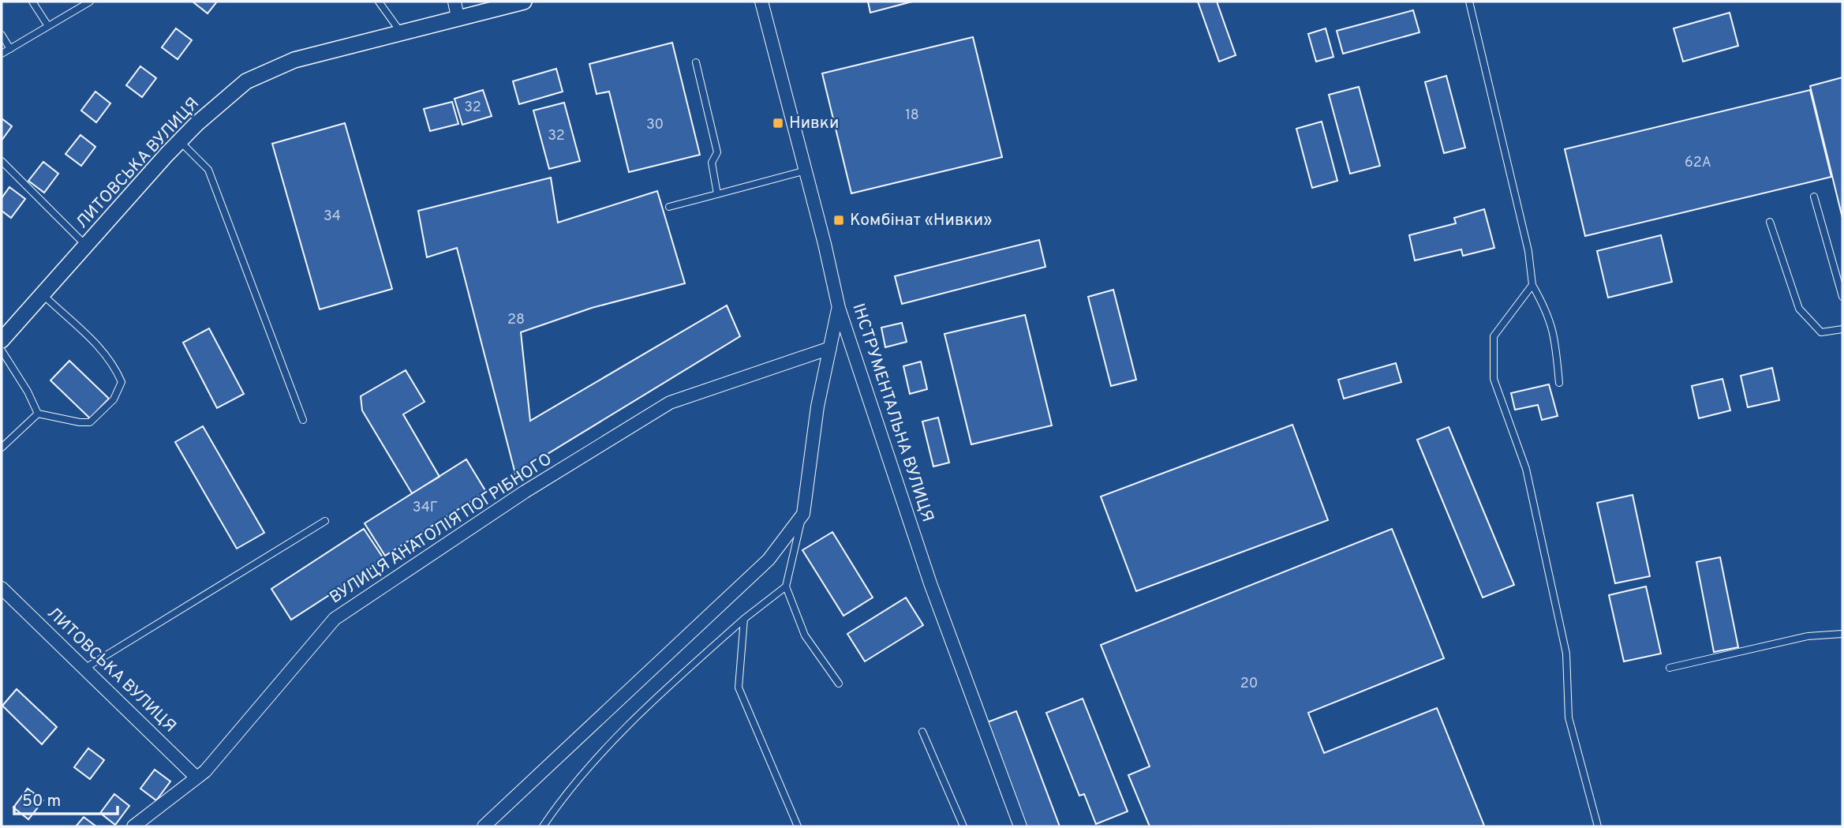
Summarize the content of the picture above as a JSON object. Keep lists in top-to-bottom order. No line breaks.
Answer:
{"streets":{"street":["ЛИТОВСЬКА ВУЛИЦЯ","ІНСТРУМЕНТАЛЬНА ВУЛИЦЯ","ВУЛИЦЯ АНАТОЛІЯ ПОГРІБНОГО"]},"crossings":[["ЛИТОВСЬКА ВУЛИЦЯ","ВУЛИЦЯ АНАТОЛІЯ ПОГРІБНОГО"]],"places":{"transit":["Нивки","Комбінат «Нивки»"]},"house_numbers":["32","18","30","32","62А","34","28","34Г","20"],"scale_bar":"50 m"}
